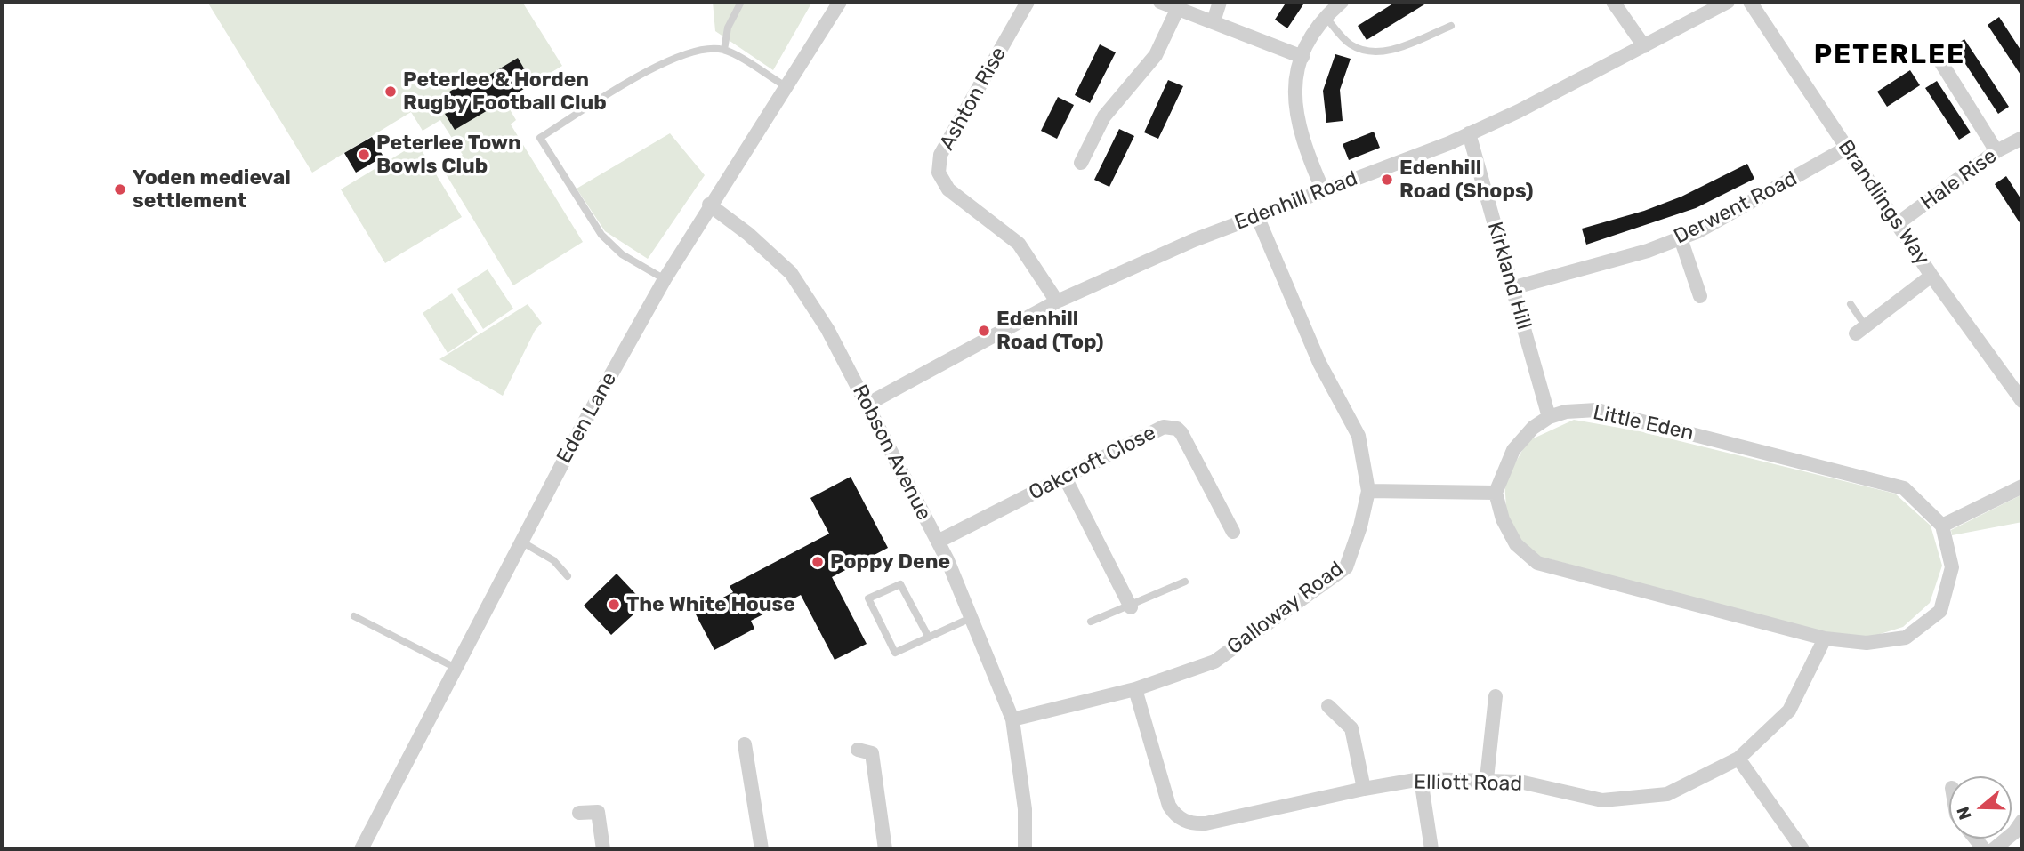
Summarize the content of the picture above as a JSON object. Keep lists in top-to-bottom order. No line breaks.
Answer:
{"streets":{"street":["Ashton Rise","Hale Rise","Edenhill Road","Brandlings Way","Derwent Road","Kirkland Hill","Eden Lane","Little Eden","Robson Avenue","Oakcroft Close","Galloway Road","Elliott Road"]},"crossings":[["Ashton Rise","Edenhill Road"],["Hale Rise","Brandlings Way"],["Edenhill Road","Kirkland Hill"],["Edenhill Road","Robson Avenue"],["Edenhill Road","Galloway Road"],["Brandlings Way","Derwent Road"],["Derwent Road","Kirkland Hill"],["Kirkland Hill","Little Eden"],["Eden Lane","Robson Avenue"],["Robson Avenue","Oakcroft Close"],["Robson Avenue","Galloway Road"],["Galloway Road","Elliott Road"]],"districts":["PETERLEE"],"places":["Peterlee & Horden Rugby Football Club","Peterlee Town Bowls Club","Edenhill Road (Shops)","Yoden medieval settlement","Edenhill Road (Top)","Poppy Dene","The White House"],"north":"left"}
